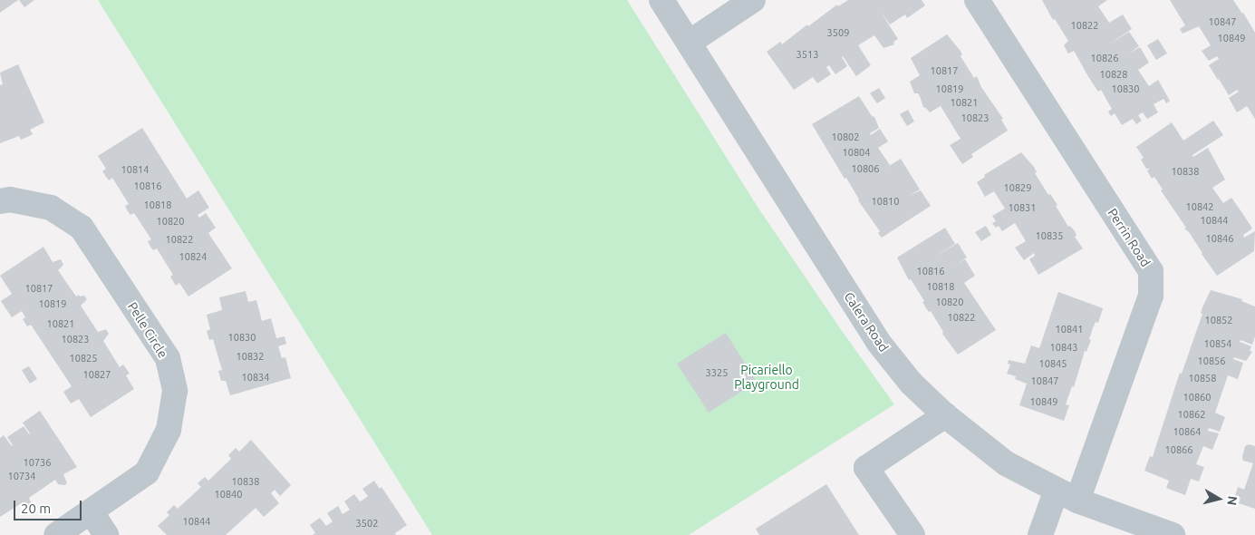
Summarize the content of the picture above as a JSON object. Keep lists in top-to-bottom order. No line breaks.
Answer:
{"streets":{"street":["Perrin Road","Calera Road","Pelle Circle"]},"crossings":[["Perrin Road","Calera Road"]],"parks":["Picariello Playground"],"house_numbers":["10847","10822","3509","10849","3513","10826","10817","10828","10819","10830","10821","10823","10802","10804","10806","10814","10838","10816","10829","10810","10818","10842","10831","10844","10820","10835","10846","10822","10824","10816","10818","10817","10820","10819","10822","10852","10821","10841","10830","10823","10854","10843","10832","10825","10856","10845","3325","10827","10834","10858","10847","10860","10849","10862","10864","10866","10736","10734","10838","10840","10844","3502"],"scale_bar":"20 m","north":"right"}
